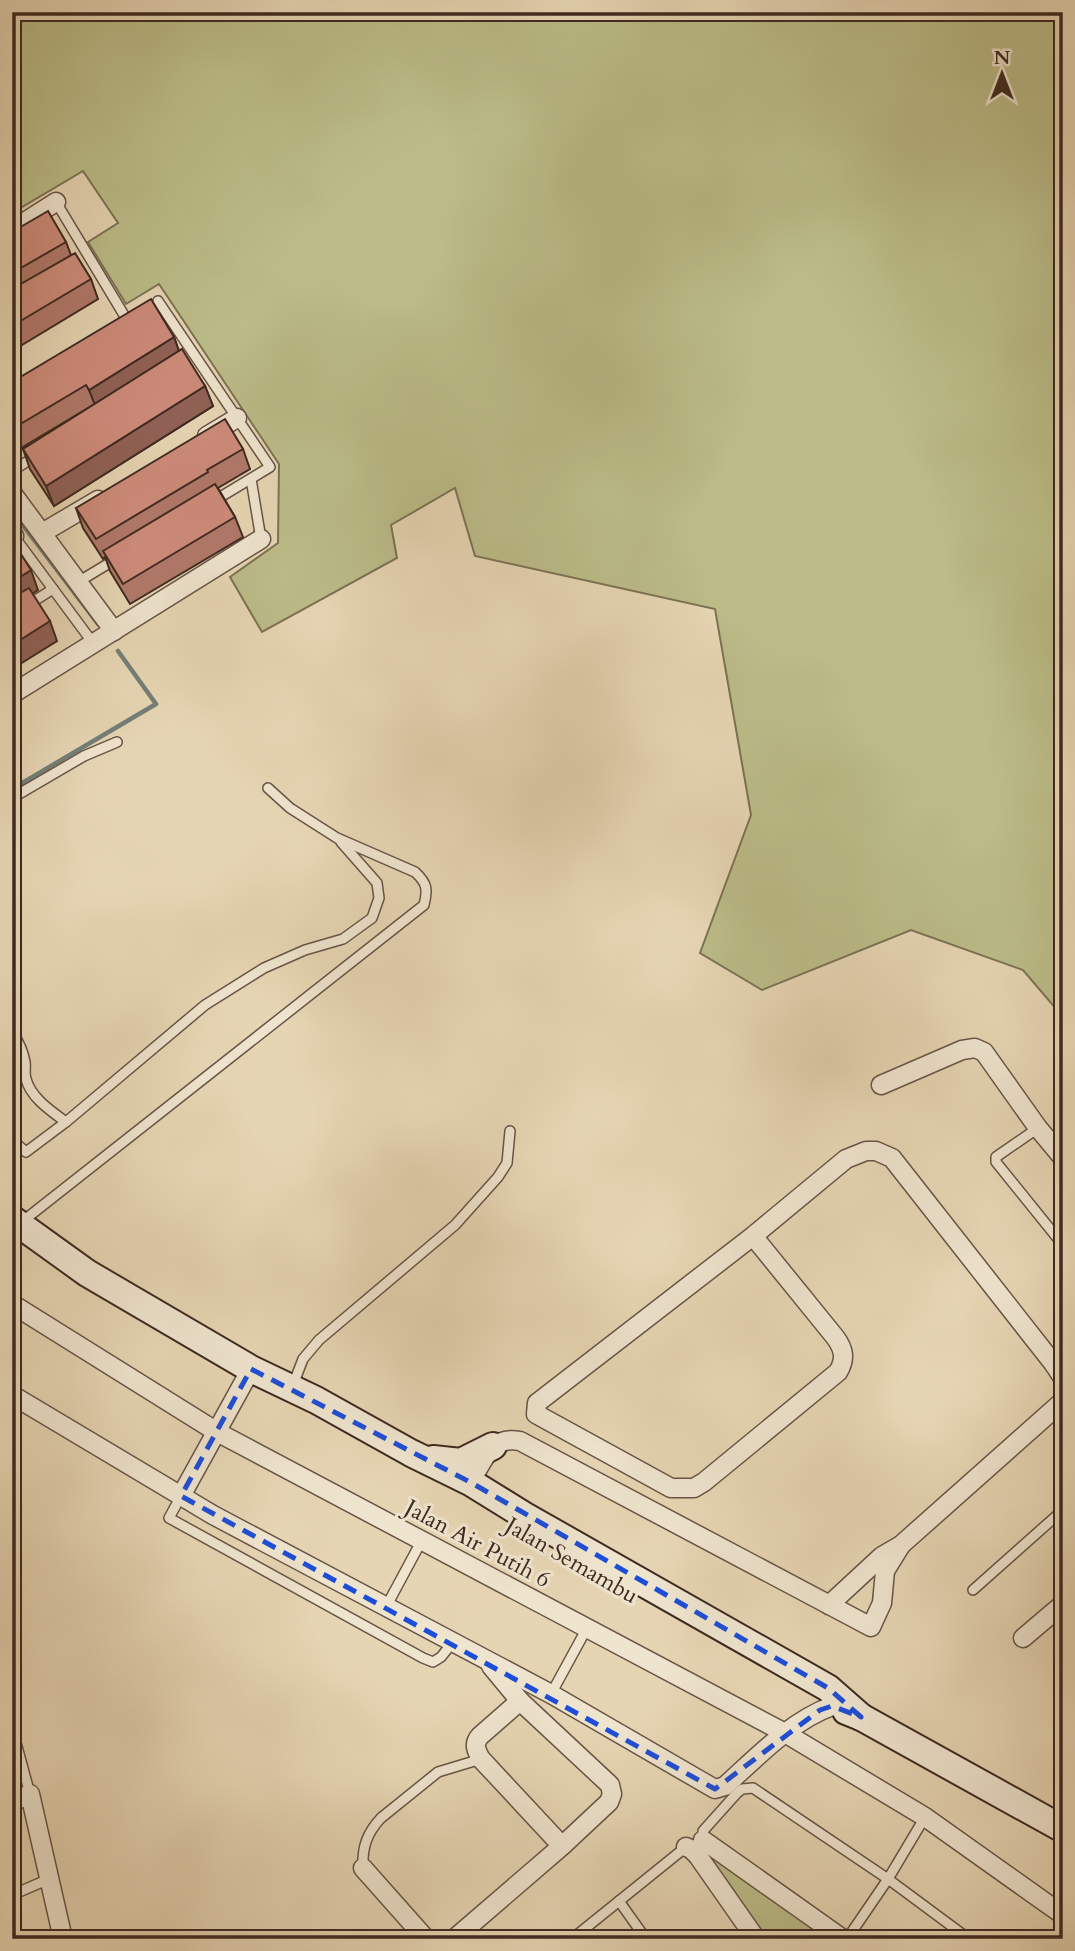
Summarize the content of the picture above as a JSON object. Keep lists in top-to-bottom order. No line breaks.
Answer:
{"streets":{"main road":["Jalan Semambu"],"street":["Jalan Air Putih 6"]},"north":"top"}
